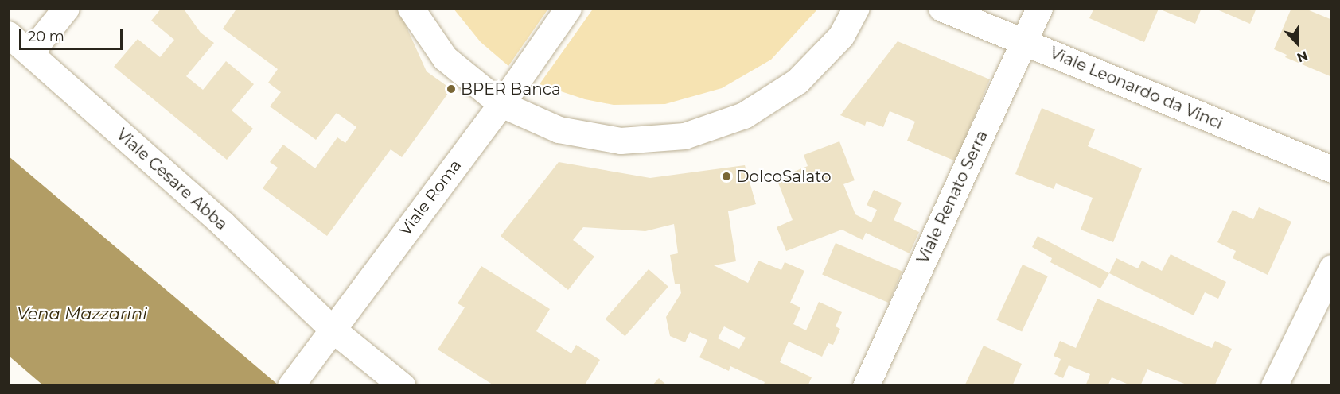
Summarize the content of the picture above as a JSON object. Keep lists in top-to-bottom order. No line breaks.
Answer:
{"streets":{"street":["Viale Leonardo da Vinci","Viale Cesare Abba","Viale Renato Serra","Viale Roma"]},"crossings":[["Viale Leonardo da Vinci","Viale Renato Serra"],["Viale Cesare Abba","Viale Roma"]],"water":["Vena Mazzarini"],"places":["BPER Banca","DolcoSalato"],"scale_bar":"20 m","north":"bottom"}
